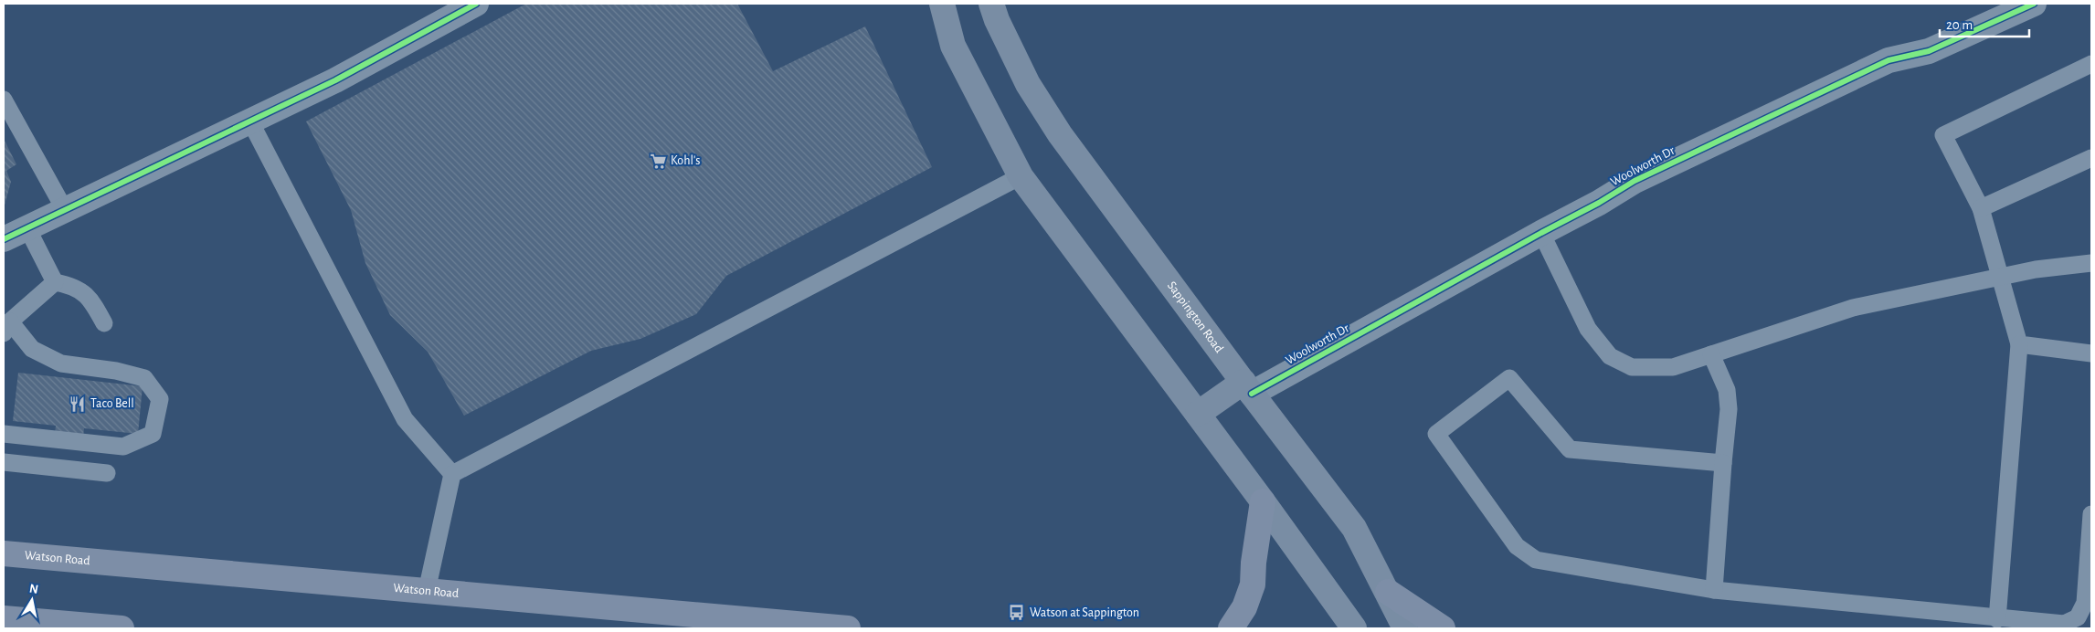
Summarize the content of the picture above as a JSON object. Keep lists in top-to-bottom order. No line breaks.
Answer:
{"streets":{"main road":["Sappington Road","Watson Road"],"street":["Woolworth Dr"]},"crossings":[["Woolworth Dr","Sappington Road"]],"places":{"supermarket":["Kohl's"],"restaurant":["Taco Bell"],"bus stop":["Watson at Sappington"]},"scale_bar":"20 m","north":"top"}
